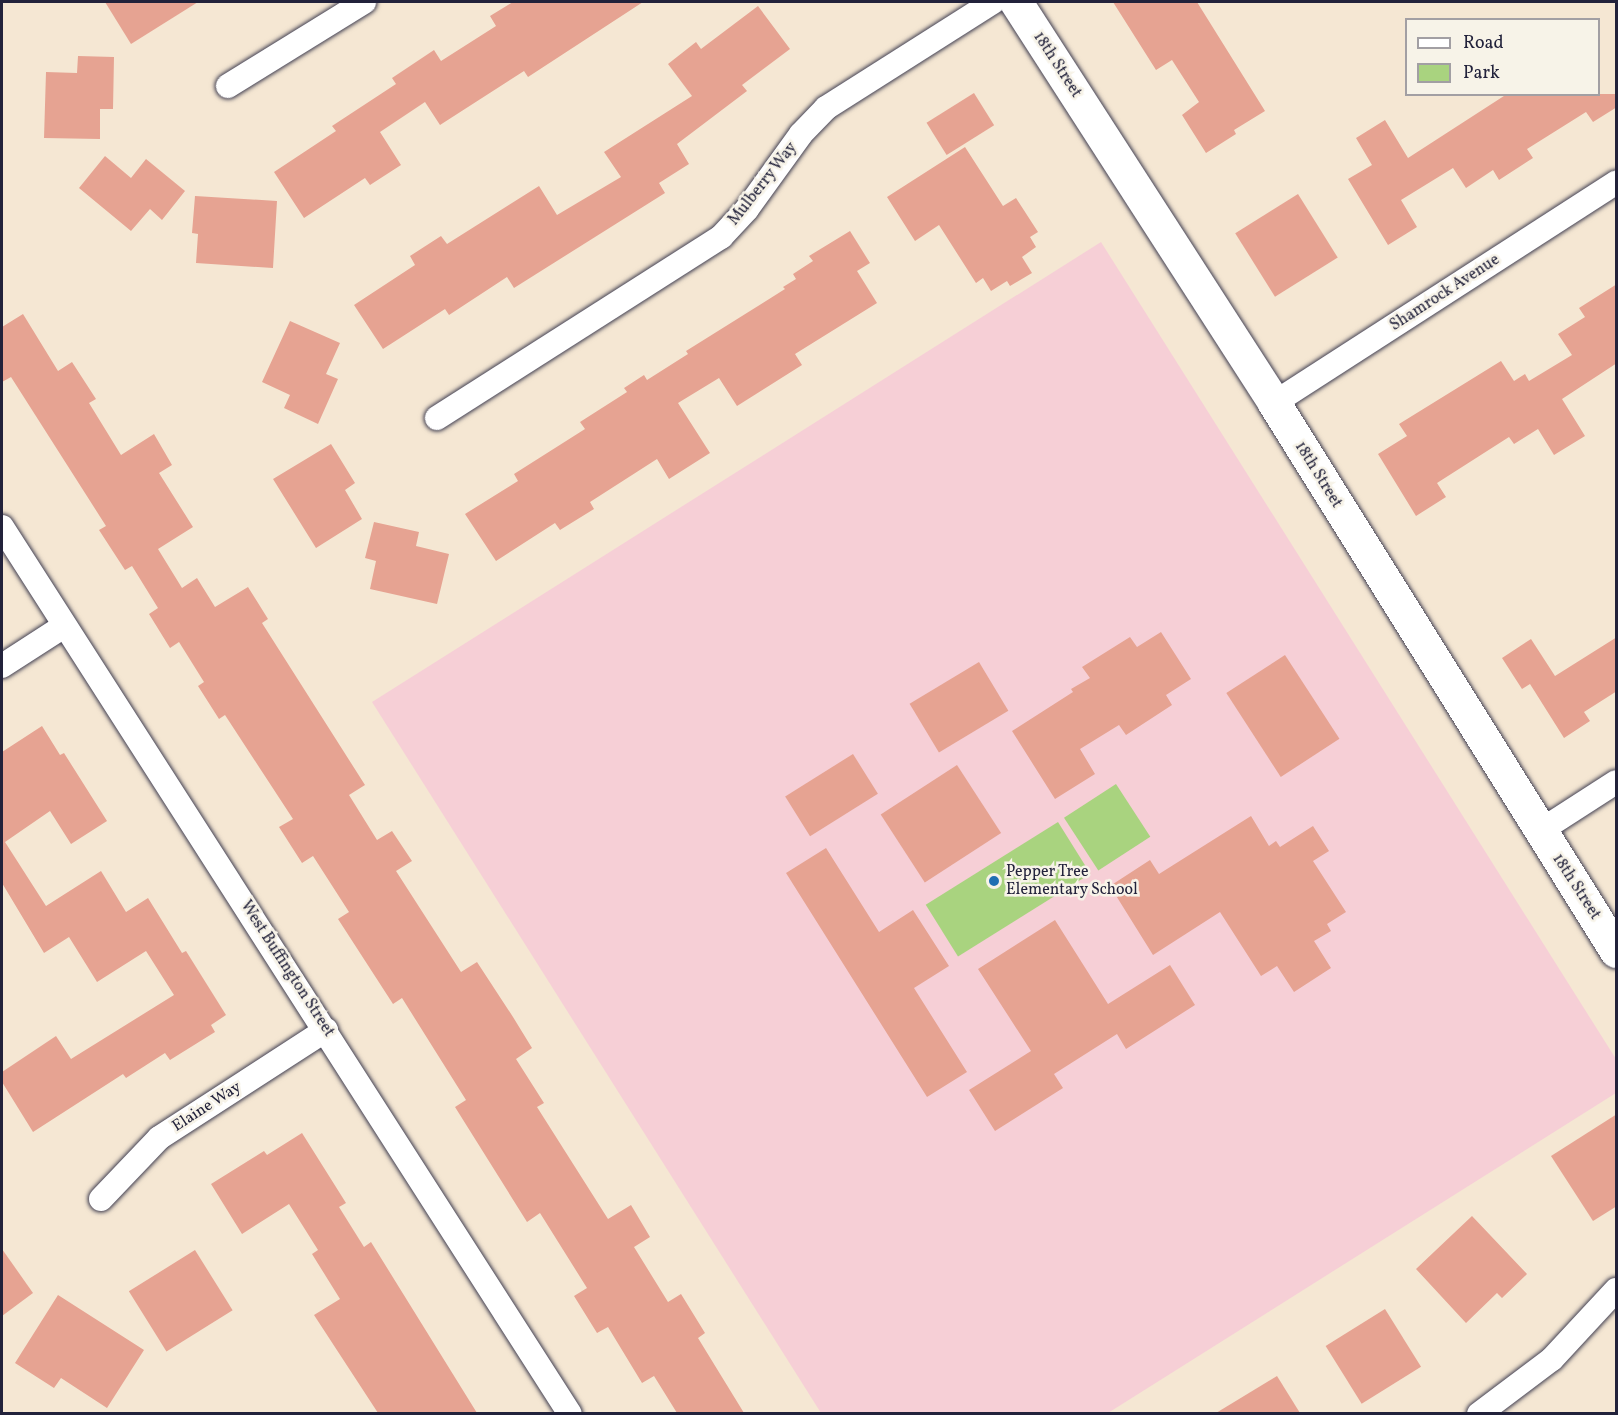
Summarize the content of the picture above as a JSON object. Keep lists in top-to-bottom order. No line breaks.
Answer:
{"streets":{"main road":["18th Street"],"street":["Mulberry Way","Shamrock Avenue","West Buffington Street","Elaine Way"]},"crossings":[["18th Street","Shamrock Avenue"],["West Buffington Street","Elaine Way"]],"places":["Pepper Tree Elementary School"],"legend":["Road","Park"]}
